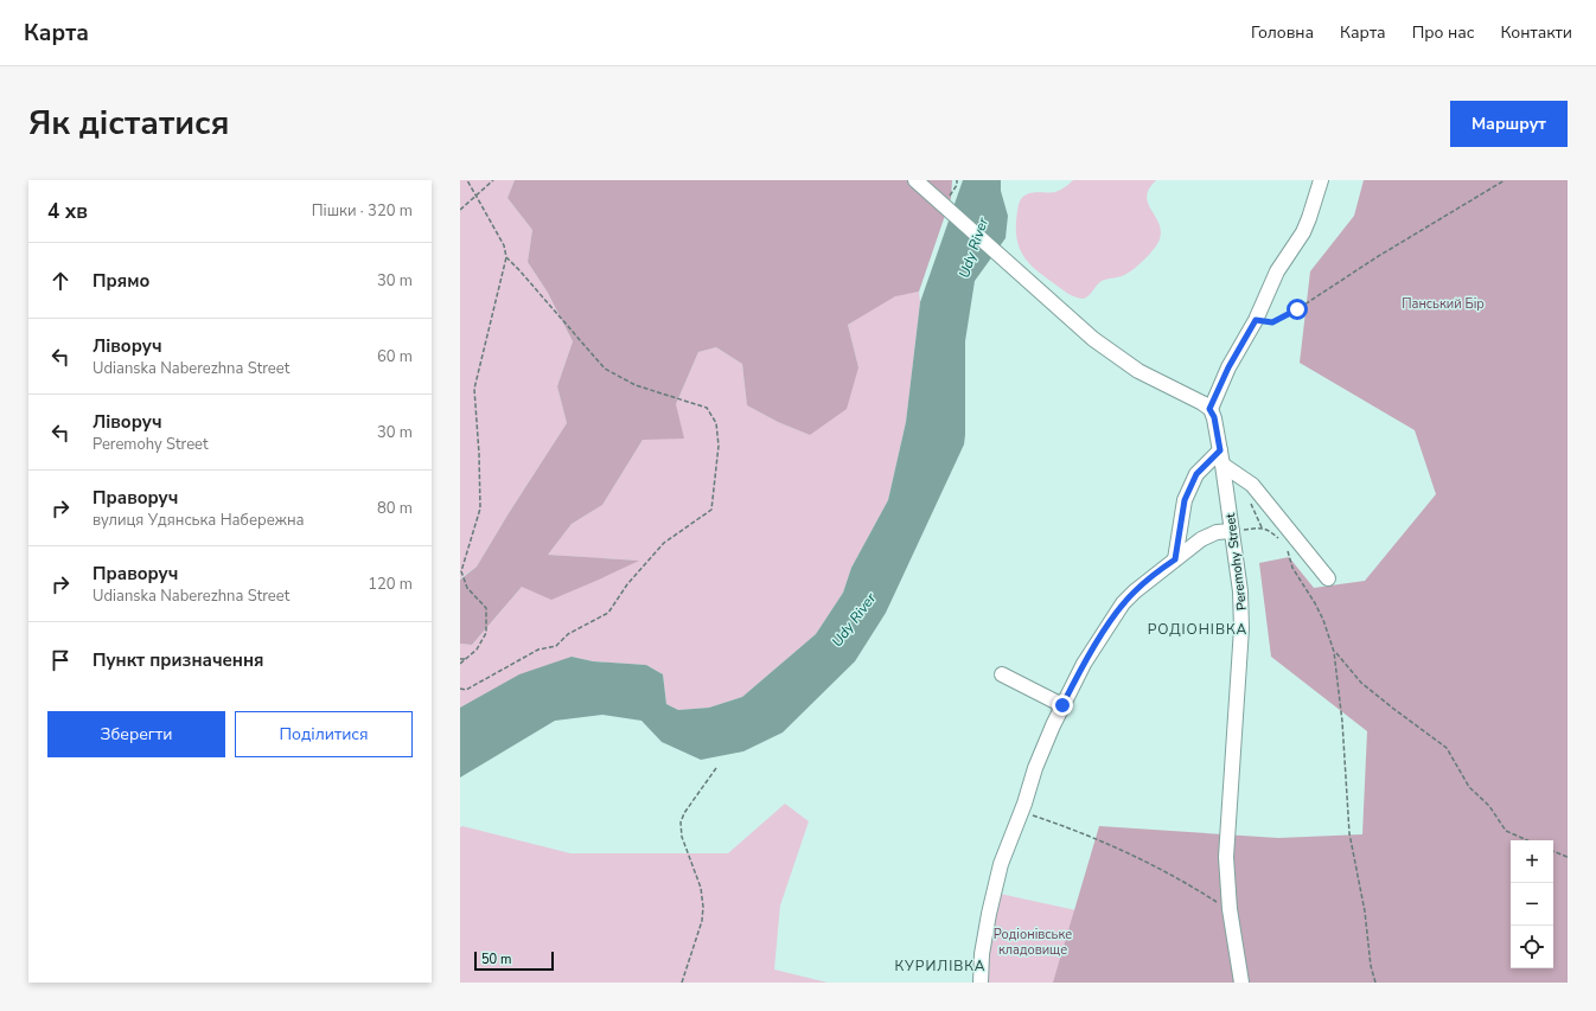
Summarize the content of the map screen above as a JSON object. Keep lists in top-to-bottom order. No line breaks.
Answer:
{"streets":{"street":["Peremohy Street"]},"districts":["РОДІОНІВКА","КУРИЛІВКА"],"water":["Udy River"],"parks":["Панський Бір","Родіонівське кладовище"],"scale_bar":"50 m","page":{"header":"Карта","nav":["Головна","Карта","Про нас","Контакти"],"title":"Як дістатися","buttons":["Маршрут",["Зберегти","Поділитися"]],"heading":["4 хв","Пішки · 320 m"],"list":[["Прямо","30 m"],["Ліворуч","Udianska Naberezhna Street","60 m"],["Ліворуч","Peremohy Street","30 m"],["Праворуч","вулиця Удянська Набережна","80 m"],["Праворуч","Udianska Naberezhna Street","120 m"],"Пункт призначення"],"map_buttons":["+","−"],"scale":"50 m"}}
